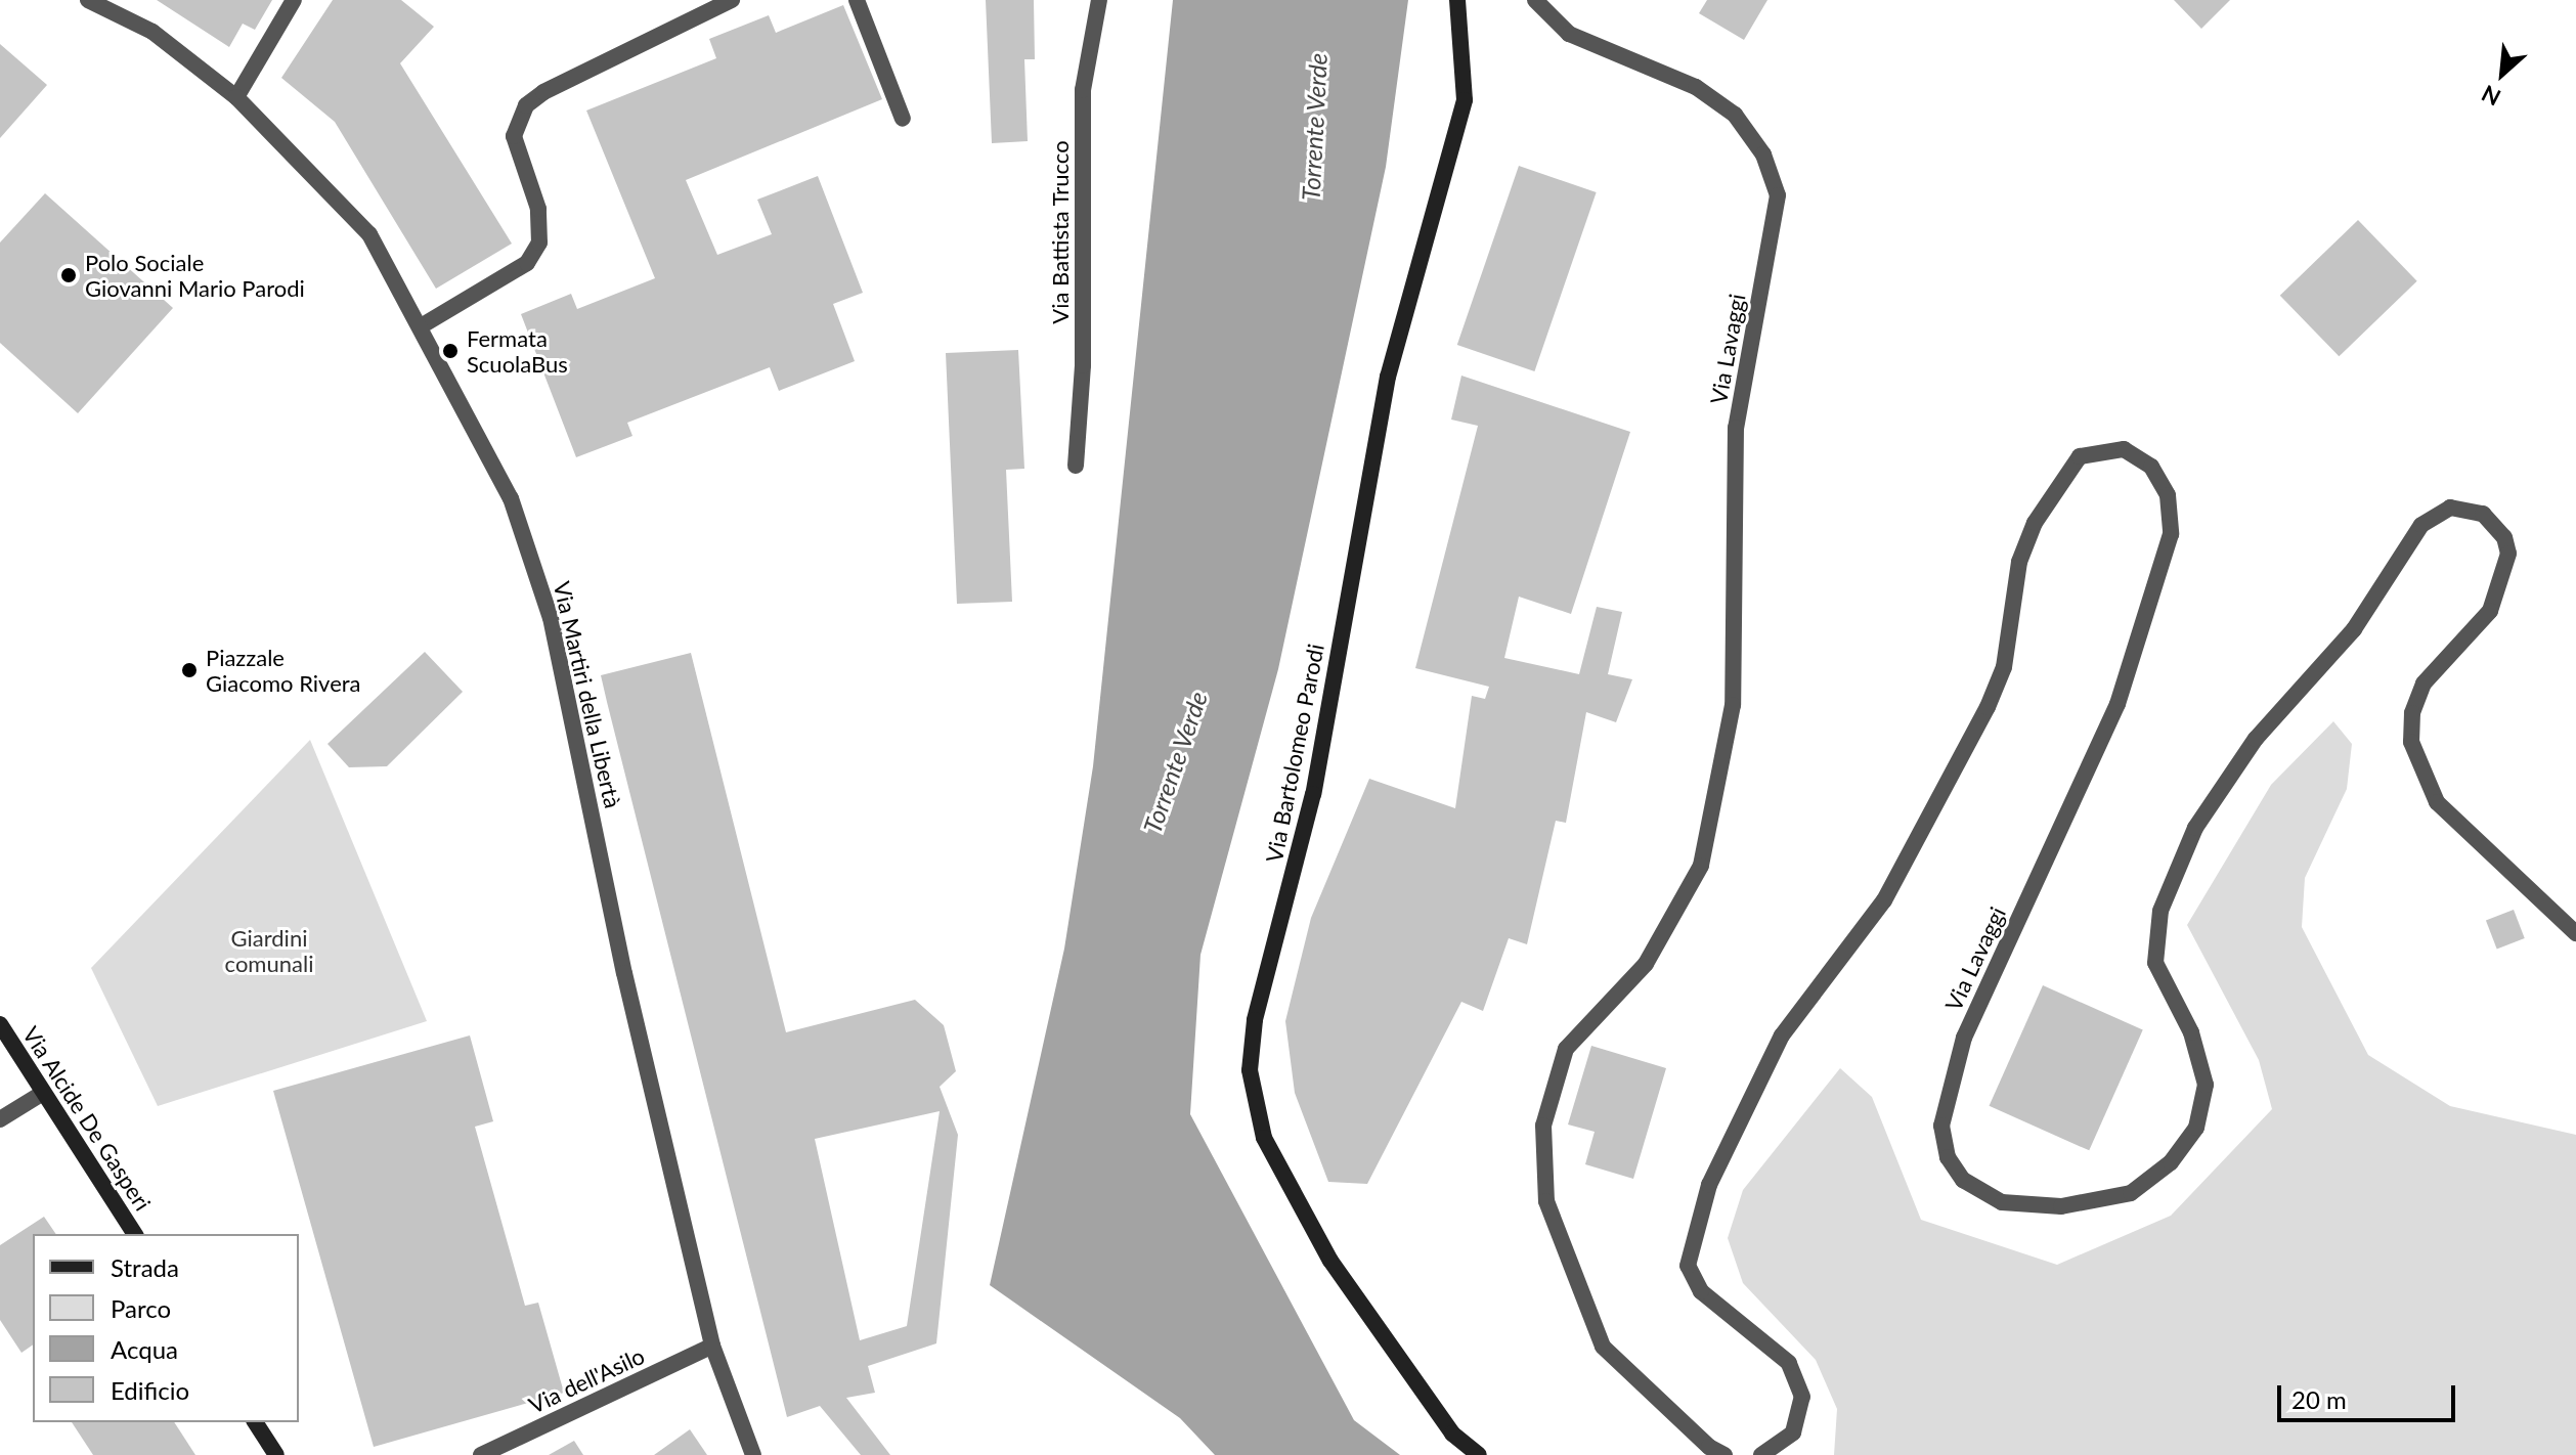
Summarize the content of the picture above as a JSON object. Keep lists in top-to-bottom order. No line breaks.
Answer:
{"streets":{"main road":["Via Bartolomeo Parodi","Via Alcide De Gasperi"],"street":["Via Battista Trucco","Via Lavaggi","Via Martiri della Libertà","Via dell'Asilo"]},"crossings":[["Via Martiri della Libertà","Via dell'Asilo"]],"water":["Torrente Verde"],"parks":["Giardini comunali"],"places":["Polo Sociale Giovanni Mario Parodi","Fermata ScuolaBus","Piazzale Giacomo Rivera"],"legend":["Strada","Parco","Acqua","Edificio"],"scale_bar":"20 m","north":"bottom left"}
